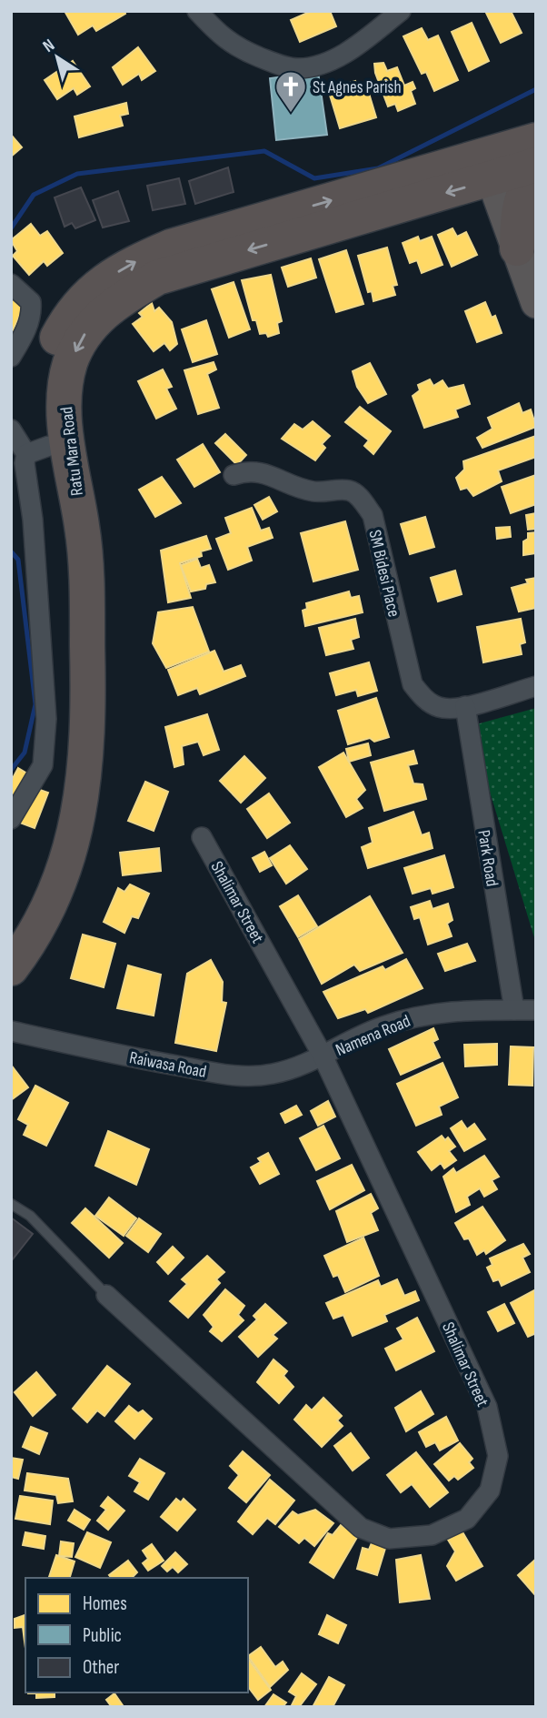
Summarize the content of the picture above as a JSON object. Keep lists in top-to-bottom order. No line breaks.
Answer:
{"streets":{"highway":["Ratu Mara Road"],"street":["SM Bidesi Place","Park Road","Shalimar Street","Namena Road","Raiwasa Road"]},"crossings":[["SM Bidesi Place","Park Road"],["Park Road","Namena Road"],["Shalimar Street","Namena Road"],["Shalimar Street","Raiwasa Road"],["Namena Road","Raiwasa Road"]],"places":{"church":["St Agnes Parish"]},"legend":["Homes","Public","Other"],"north":"top left"}
